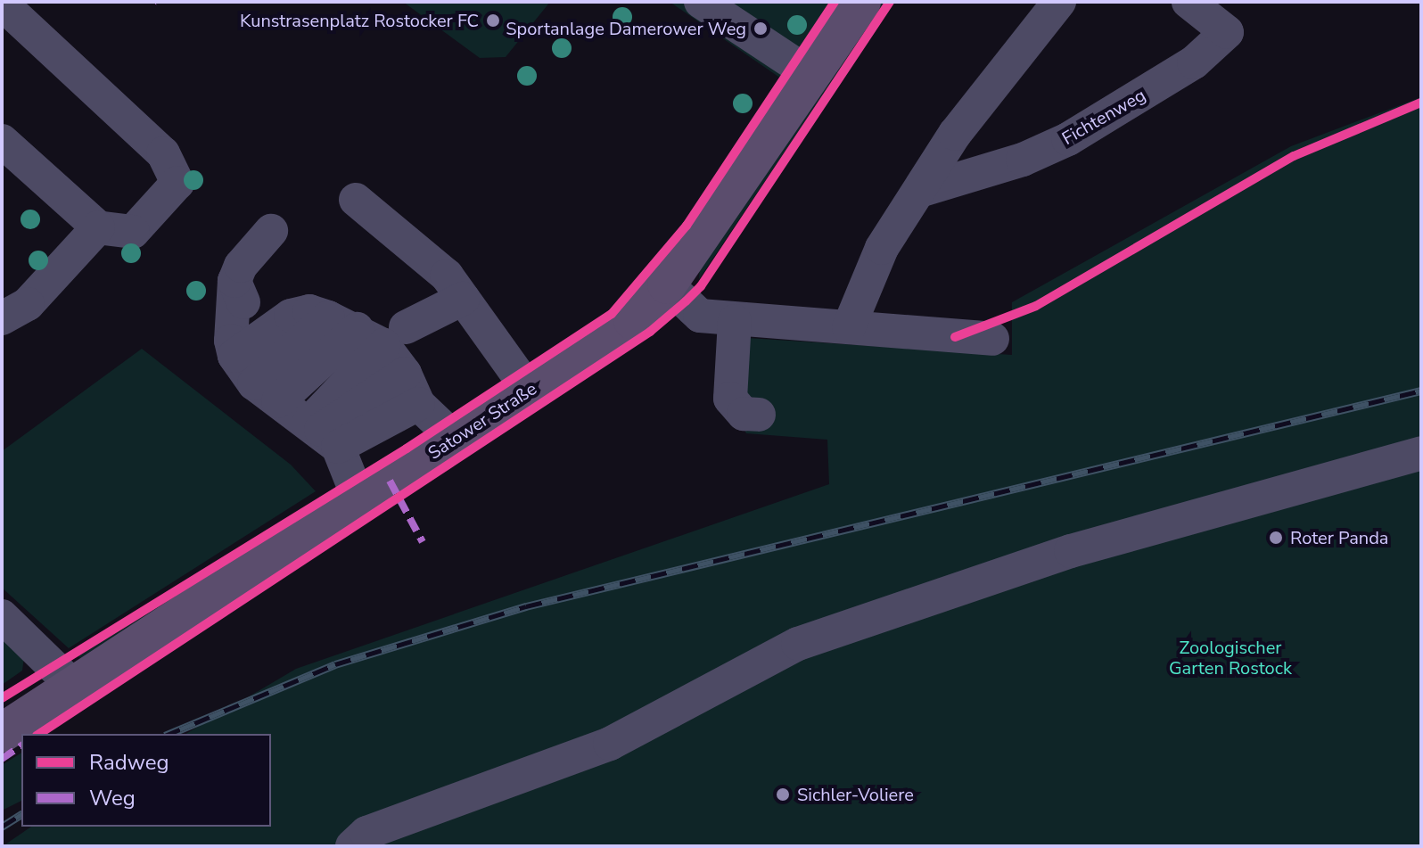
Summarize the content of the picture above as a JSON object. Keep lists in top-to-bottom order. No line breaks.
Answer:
{"streets":{"main road":["Satower Straße"],"street":["Fichtenweg"]},"parks":["Zoologischer Garten Rostock"],"places":["Kunstrasenplatz Rostocker FC","Sportanlage Damerower Weg","Roter Panda","Sichler-Voliere"],"legend":["Radweg","Weg"]}
